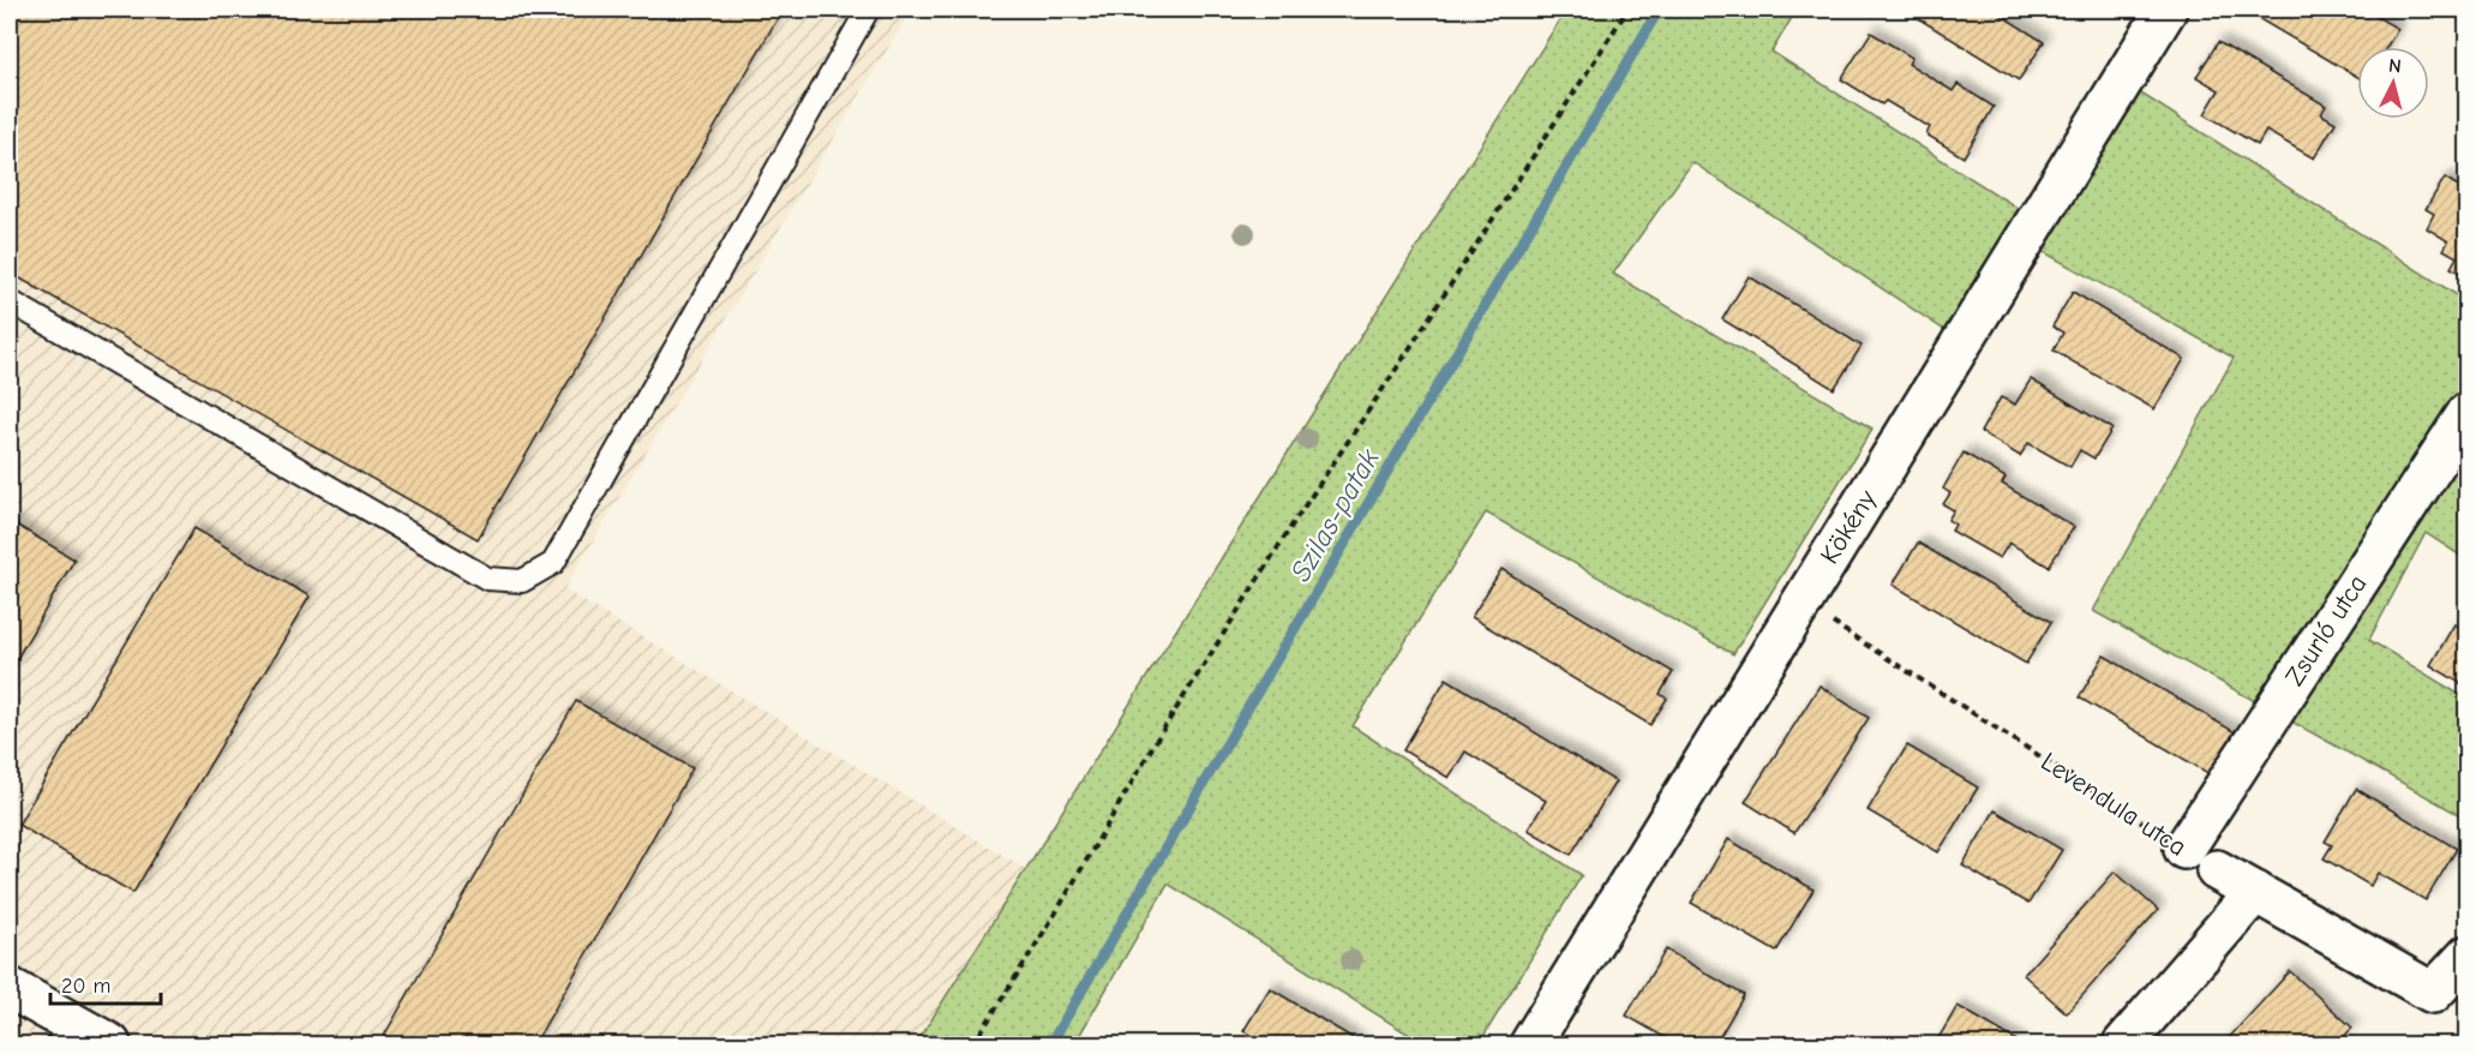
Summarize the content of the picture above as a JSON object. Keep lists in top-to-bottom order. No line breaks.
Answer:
{"streets":{"street":["Kökény","Zsurló utca","Levendula utca"]},"crossings":[["Kökény","Levendula utca"],["Zsurló utca","Levendula utca"]],"water":["Szilas-patak"],"scale_bar":"20 m","north":"top"}
